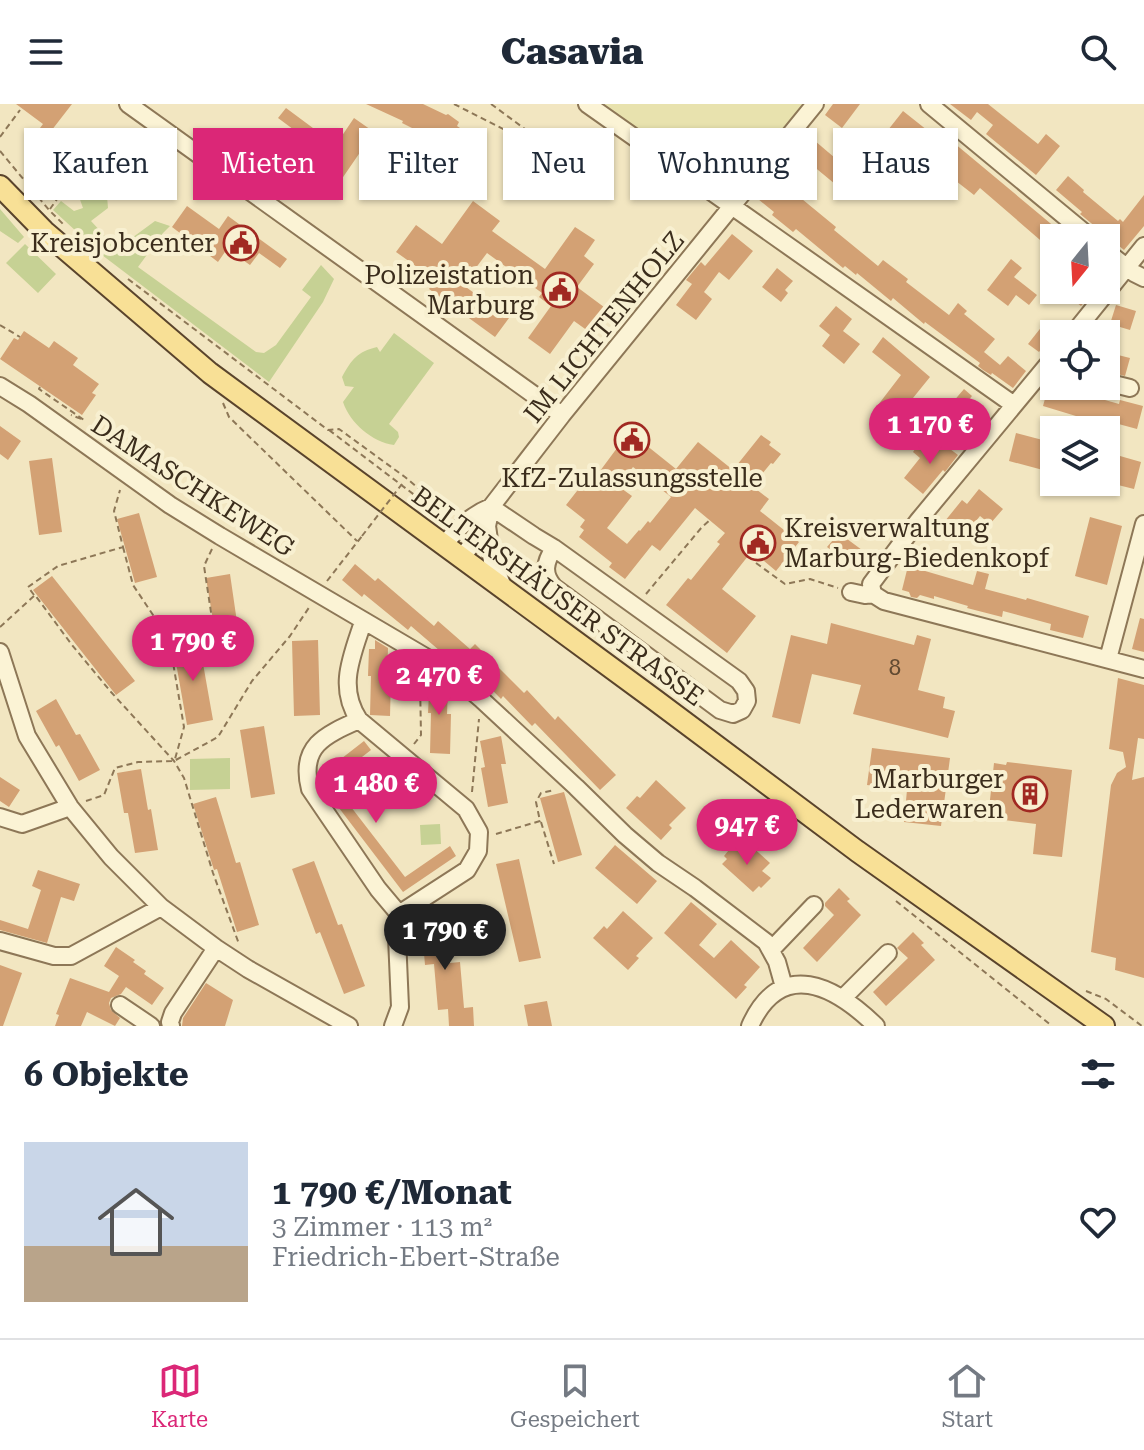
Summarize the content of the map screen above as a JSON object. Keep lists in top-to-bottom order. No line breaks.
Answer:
{"streets":{"main road":["BELTERSHÄUSER STRASSE"],"street":["IM LICHTENHOLZ","DAMASCHKEWEG"]},"crossings":[["IM LICHTENHOLZ","BELTERSHÄUSER STRASSE"]],"places":{"public building":["Kreisjobcenter","Polizeistation Marburg","KfZ-Zulassungsstelle","Kreisverwaltung Marburg-Biedenkopf"],"building":["Marburger Lederwaren"]},"house_numbers":["8"],"north":"bottom","page":{"header":"Casavia","chip":["Kaufen","Mieten","Filter","Neu","Wohnung","Haus"],"price":["1 170 €","1 790 €","2 470 €","1 480 €","947 €","1 790 €"],"heading":"6 Objekte","list":[{"name":"1 790 €/Monat","note":"3 Zimmer · 113 m² · Friedrich-Ebert-Straße"}],"tabs":["Karte","Gespeichert","Start"]}}
